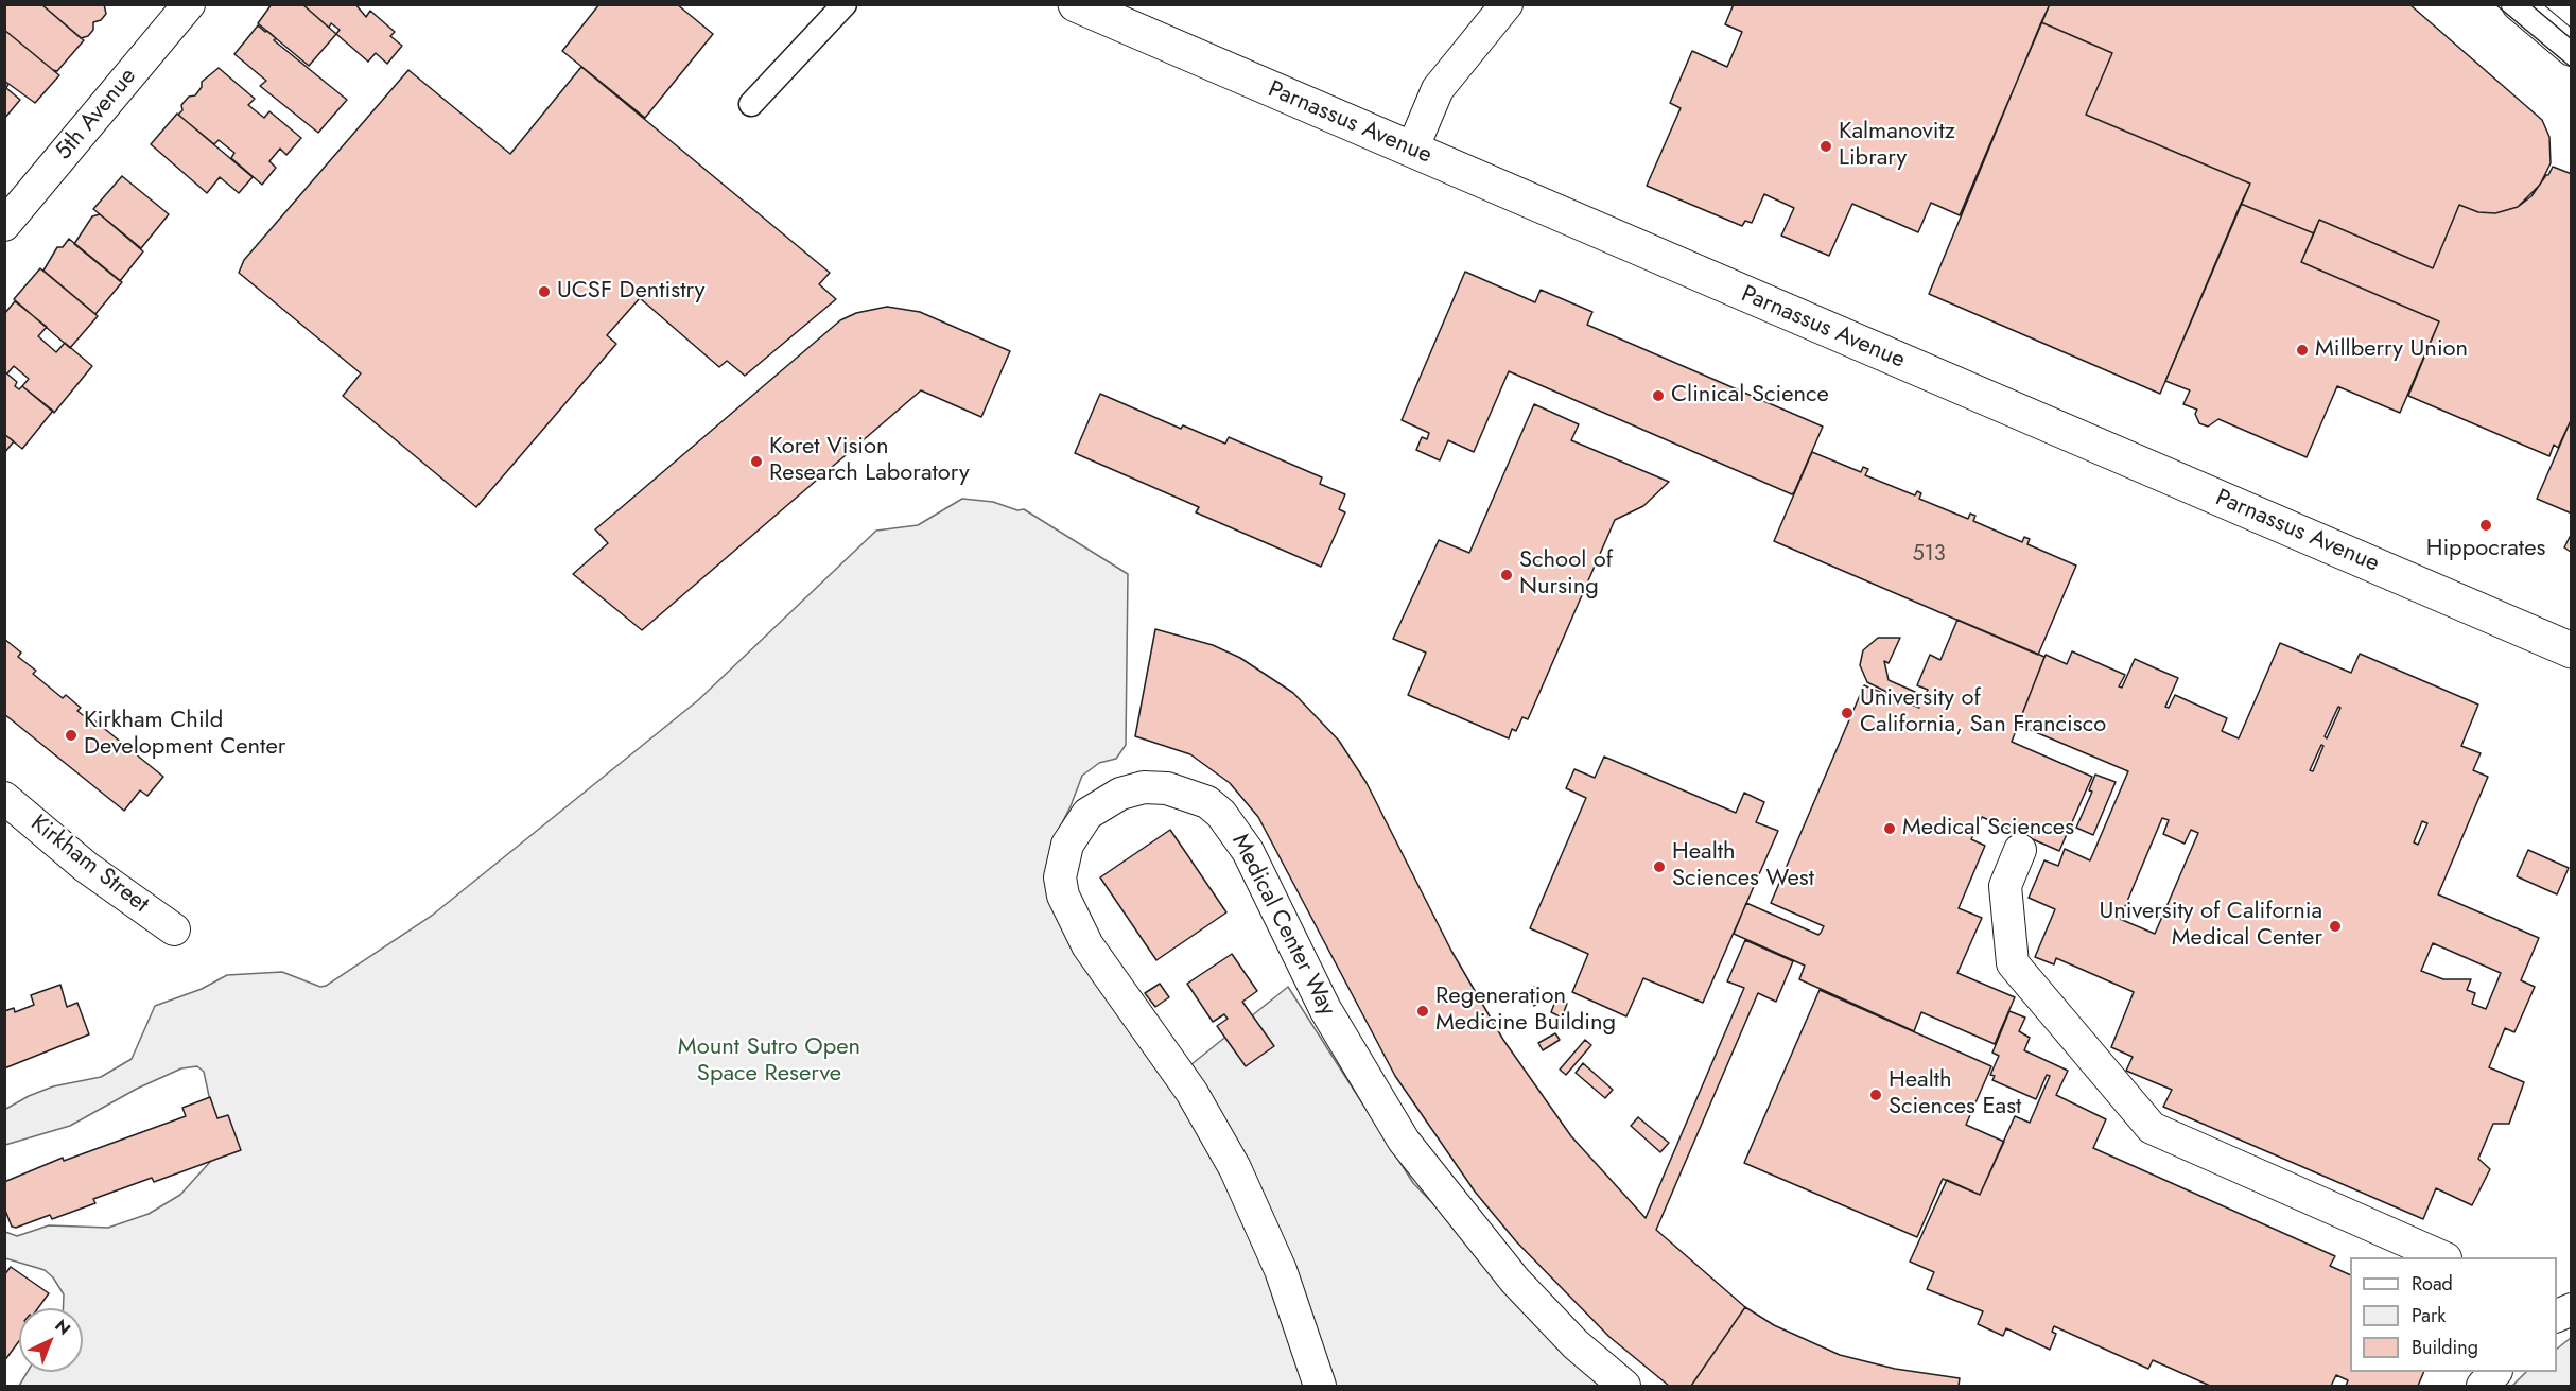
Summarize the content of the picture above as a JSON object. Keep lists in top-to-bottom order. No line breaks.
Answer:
{"streets":{"street":["5th Avenue","Parnassus Avenue","Kirkham Street","Medical Center Way"]},"parks":["Mount Sutro Open Space Reserve"],"places":["Kalmanovitz Library","UCSF Dentistry","Millberry Union","Clinical Science","Koret Vision Research Laboratory","Hippocrates","School of Nursing","University of California, San Francisco","Kirkham Child Development Center","Medical Sciences","Health Sciences West","University of California Medical Center","Regeneration Medicine Building","Health Sciences East"],"house_numbers":["513"],"legend":["Road","Park","Building"],"north":"top right"}
